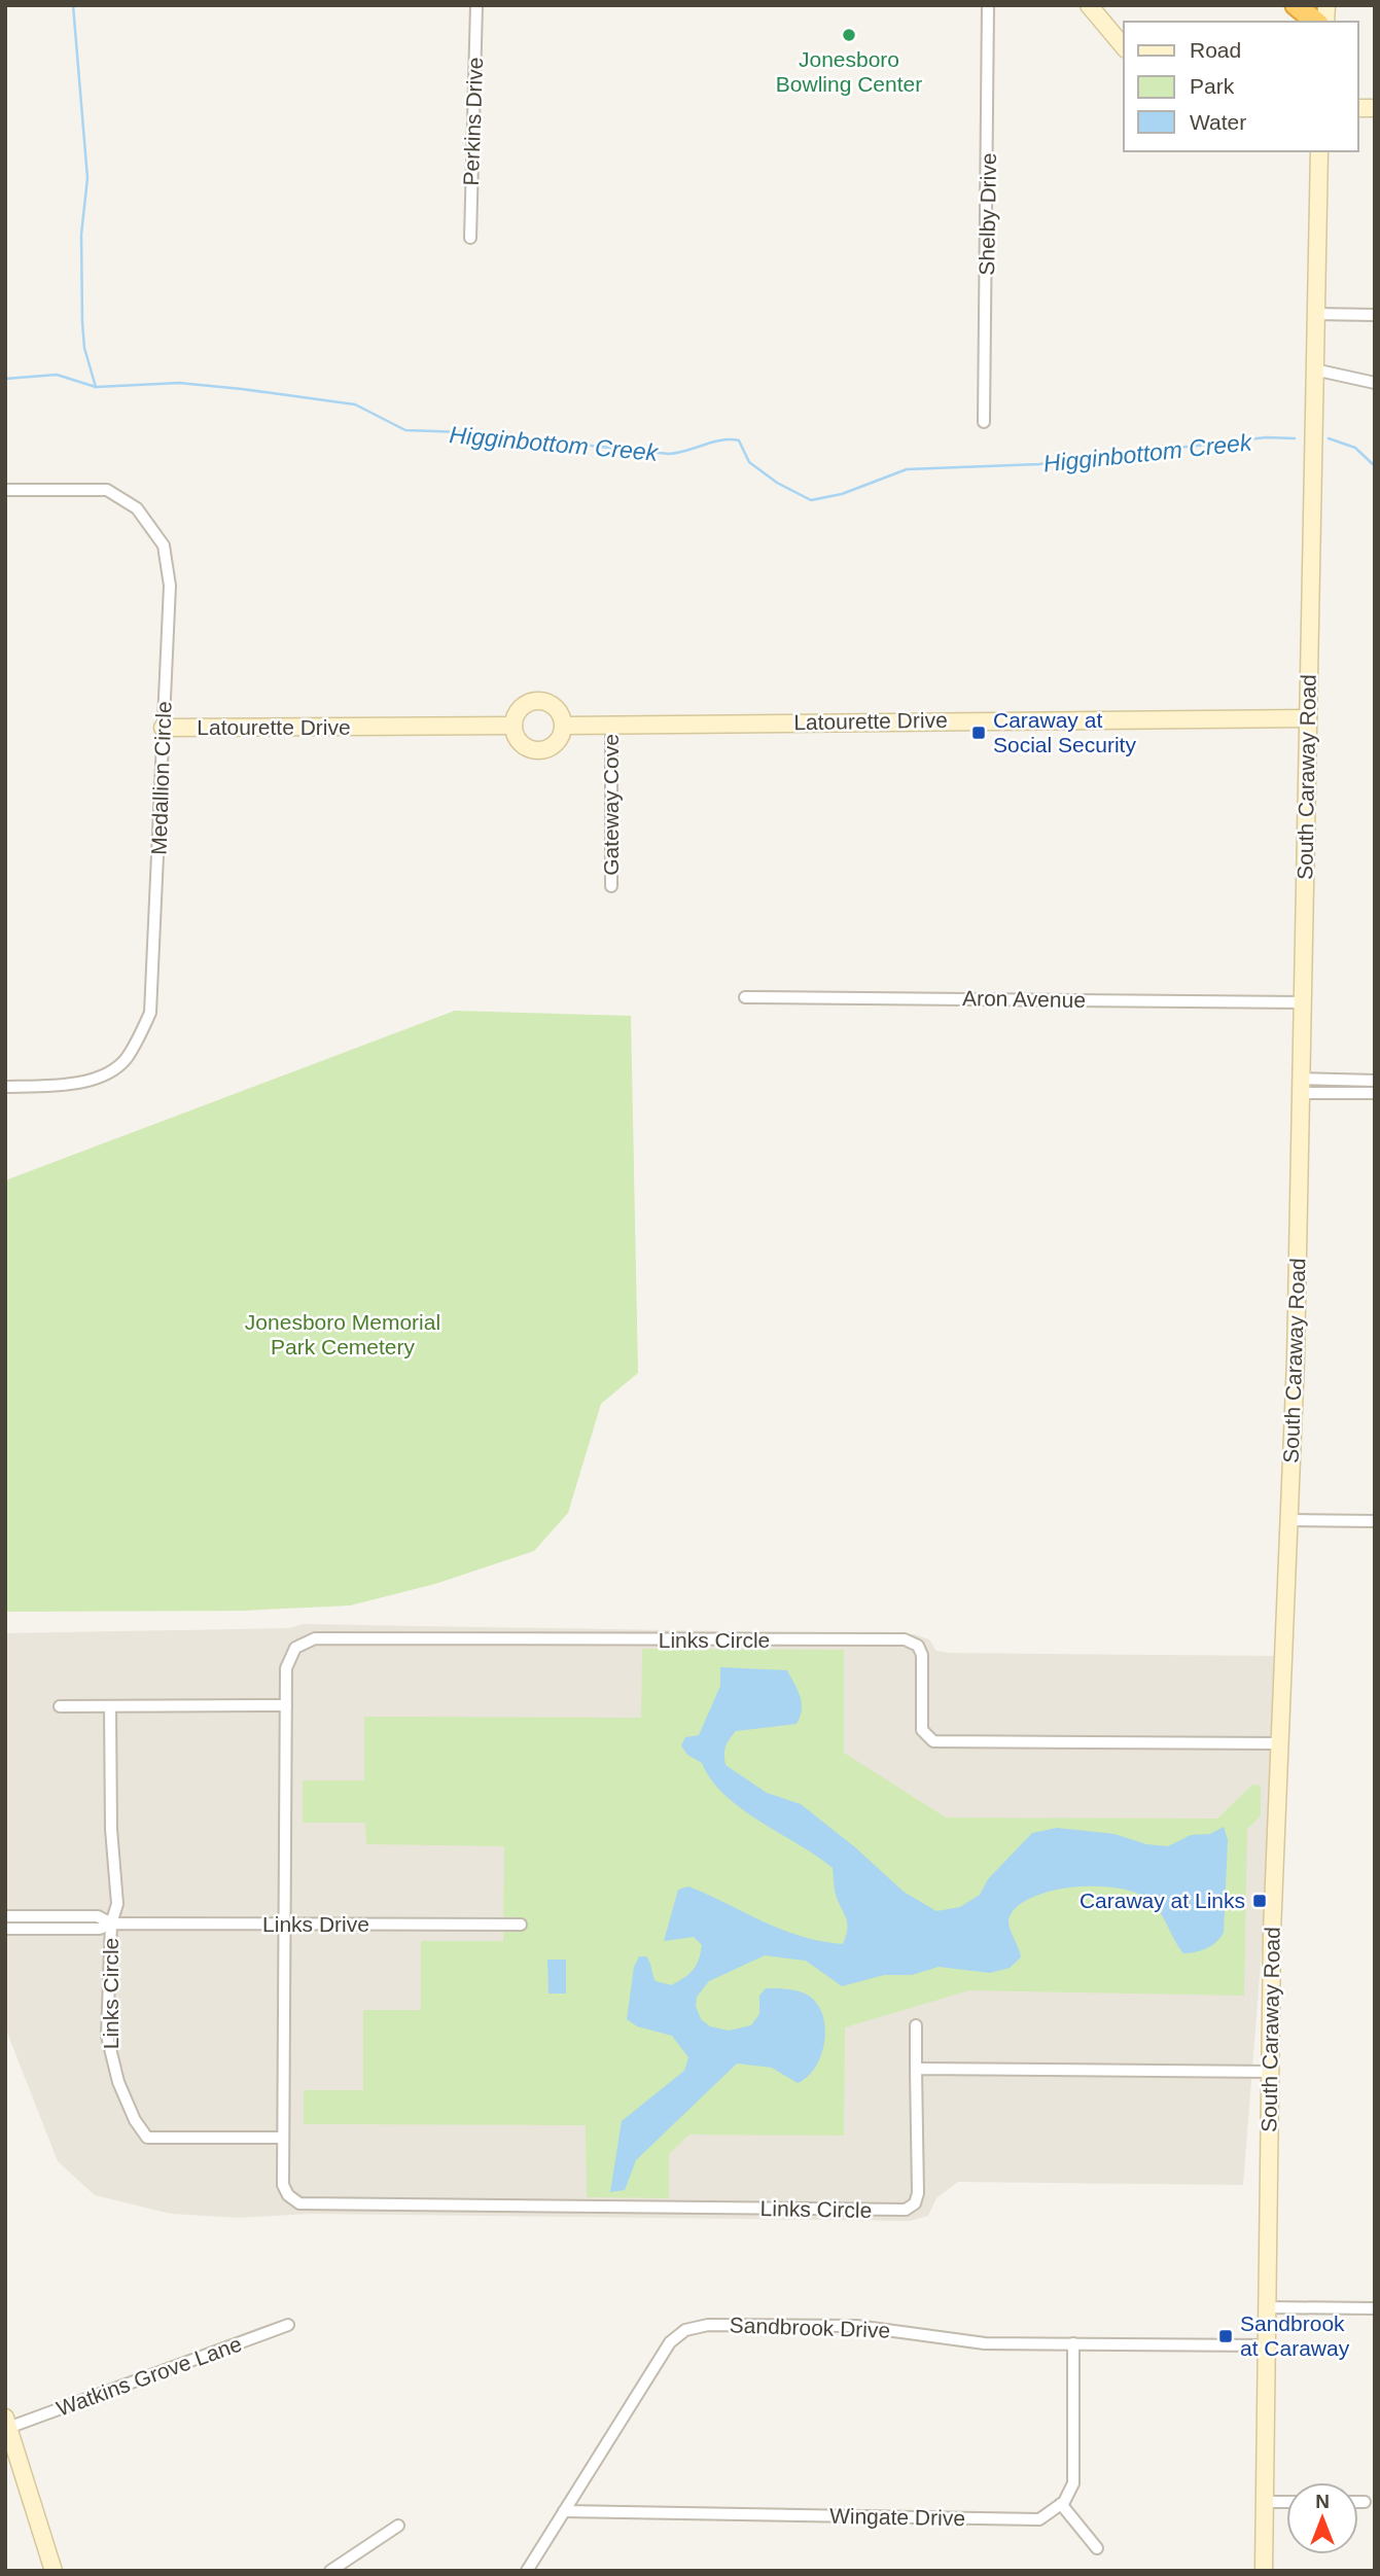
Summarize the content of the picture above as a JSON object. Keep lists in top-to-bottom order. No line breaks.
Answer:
{"streets":{"street":["Perkins Drive","Shelby Drive","Latourette Drive","South Caraway Road","Medallion Circle","Gateway Cove","Aron Avenue","Links Circle","Links Drive","Sandbrook Drive","Watkins Grove Lane","Wingate Drive"]},"crossings":[["Latourette Drive","South Caraway Road"],["Latourette Drive","Medallion Circle"],["Latourette Drive","Gateway Cove"],["South Caraway Road","Aron Avenue"],["South Caraway Road","Links Circle"],["South Caraway Road","Sandbrook Drive"],["Links Circle","Links Drive"],["Sandbrook Drive","Wingate Drive"]],"water":["Higginbottom Creek"],"parks":["Jonesboro Memorial Park Cemetery"],"places":{"other":["Jonesboro Bowling Center"],"transit":["Caraway at Social Security","Caraway at Links","Sandbrook at Caraway"]},"legend":["Road","Park","Water"],"north":"top"}
